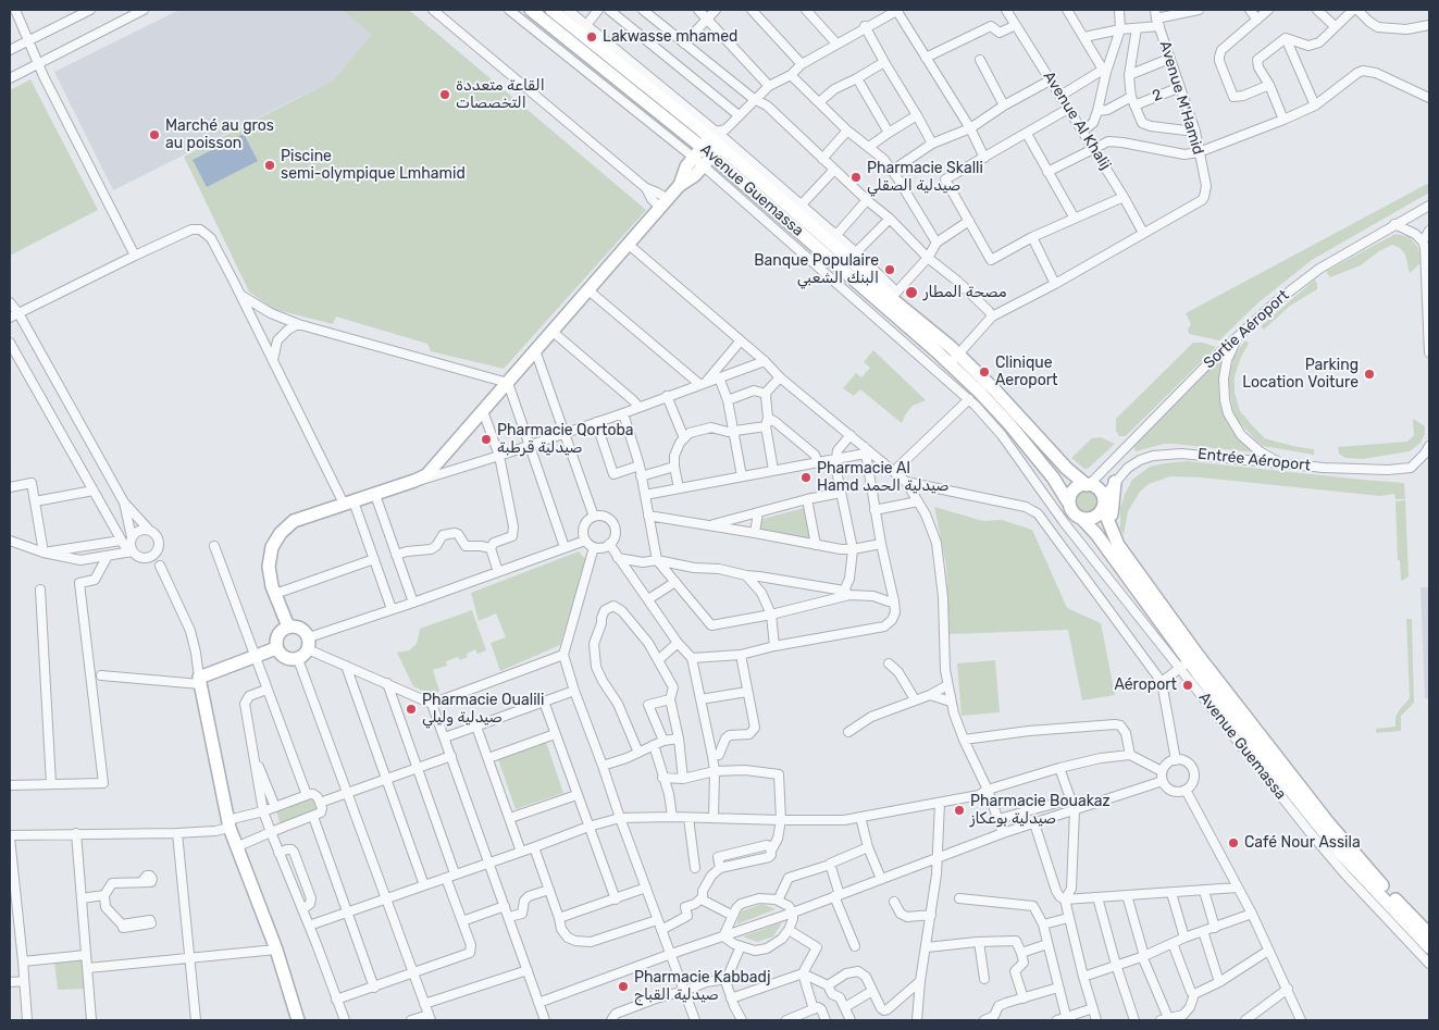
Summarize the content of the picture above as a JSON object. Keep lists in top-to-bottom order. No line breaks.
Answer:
{"streets":{"main road":["Avenue Guemassa"],"street":["2","Avenue M'Hamid","Avenue Al Khalij","Sortie Aéroport","Entrée Aéroport"]},"crossings":[["2","Avenue M'Hamid"],["Avenue M'Hamid","Avenue Al Khalij"],["Avenue Guemassa","Sortie Aéroport"],["Avenue Guemassa","Entrée Aéroport"],["Sortie Aéroport","Entrée Aéroport"]],"places":["Lakwasse mhamed","القاعة متعددة التخصصات","Marché au gros au poisson","Piscine semi-olympique Lmhamid","Pharmacie Skalli صيدلية الصقلي","Banque Populaire البنك الشعبي","مصحة المطار","Clinique Aeroport","Parking Location Voiture","Pharmacie Qortoba صيدلية قرطبة","Pharmacie Al Hamd صيدلية الحمد","Aéroport","Pharmacie Oualili صيدلية وليلي","Pharmacie Bouakaz صيدلية بوعكاز","Café Nour Assila","Pharmacie Kabbadj صيدلية القباج"]}
